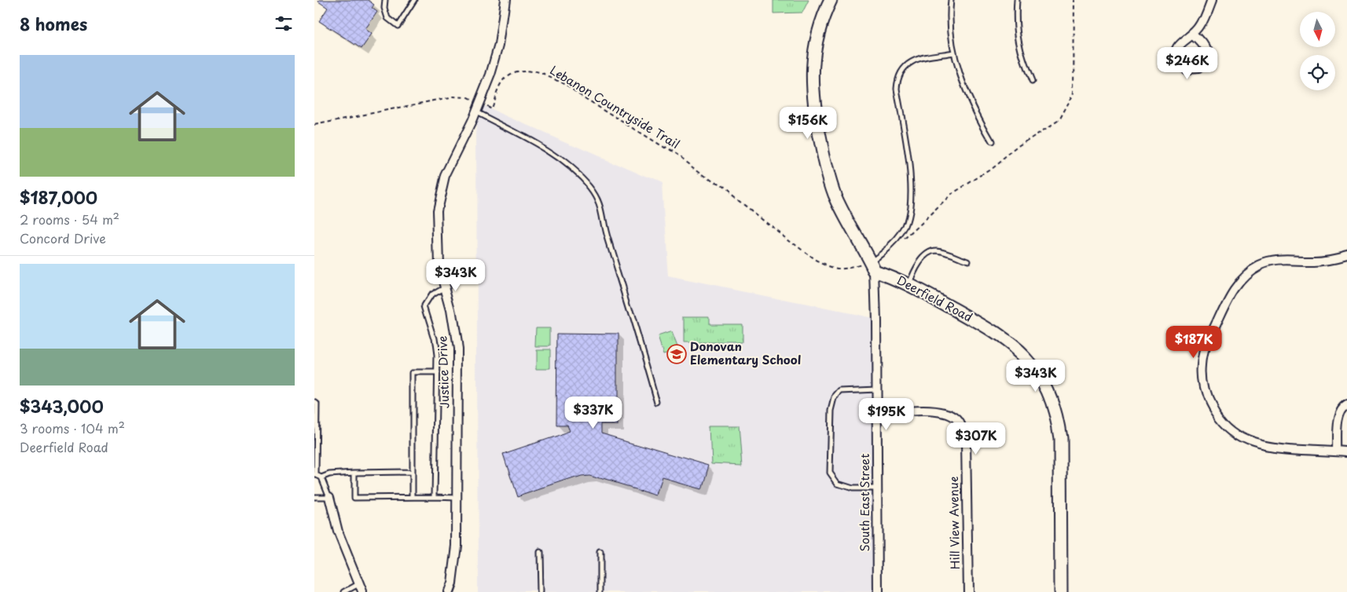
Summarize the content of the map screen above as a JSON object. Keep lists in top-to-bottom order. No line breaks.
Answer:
{"streets":{"street":["Deerfield Road","Justice Drive","South East Street","Hill View Avenue"],"path":["Lebanon Countryside Trail"]},"crossings":[["Lebanon Countryside Trail","Deerfield Road"],["Lebanon Countryside Trail","Justice Drive"],["Lebanon Countryside Trail","South East Street"],["Deerfield Road","South East Street"],["South East Street","Hill View Avenue"]],"places":{"school or university":["Donovan Elementary School"]},"north":"bottom","page":{"heading":"8 homes","list":[{"name":"$187,000","note":"2 rooms · 54 m² · Concord Drive"},{"name":"$343,000","note":"3 rooms · 104 m² · Deerfield Road"}],"price":["$246K","$156K","$343K","$187K","$343K","$337K","$195K","$307K"]}}
